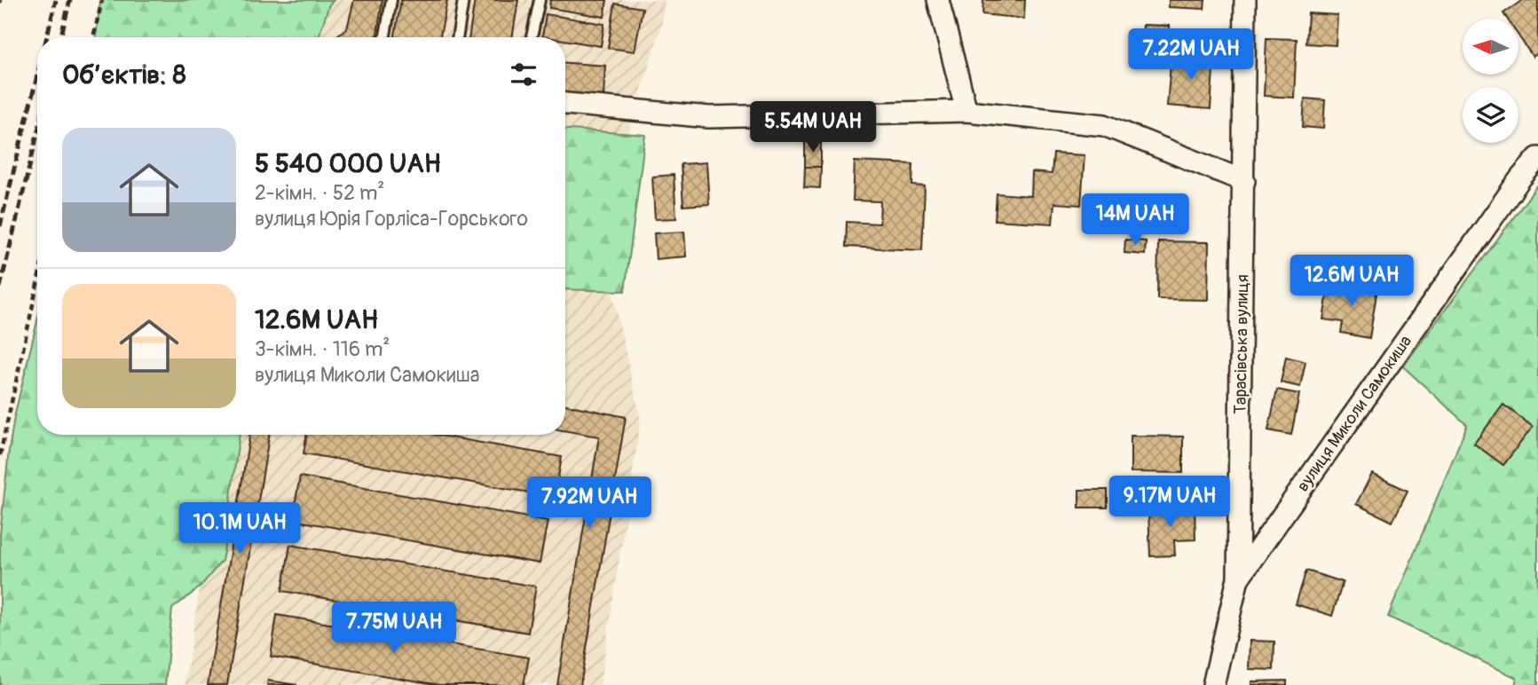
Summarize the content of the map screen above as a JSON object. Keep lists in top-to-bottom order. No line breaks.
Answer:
{"streets":{"street":["Тарасівська вулиця","вулиця Миколи Самокиша"]},"crossings":[["Тарасівська вулиця","вулиця Миколи Самокиша"]],"north":"left","page":{"price":["7.22M UAH","5.54M UAH","14M UAH","12.6M UAH","9.17M UAH","7.92M UAH","10.1M UAH","7.75M UAH"],"heading":"Об’єктів: 8","list":[{"name":"5 540 000 UAH","note":"2-кімн. · 52 m² · вулиця Юрія Горліса-Горського"},{"name":"12.6M UAH","note":"3-кімн. · 116 m² · вулиця Миколи Самокиша"}]}}
